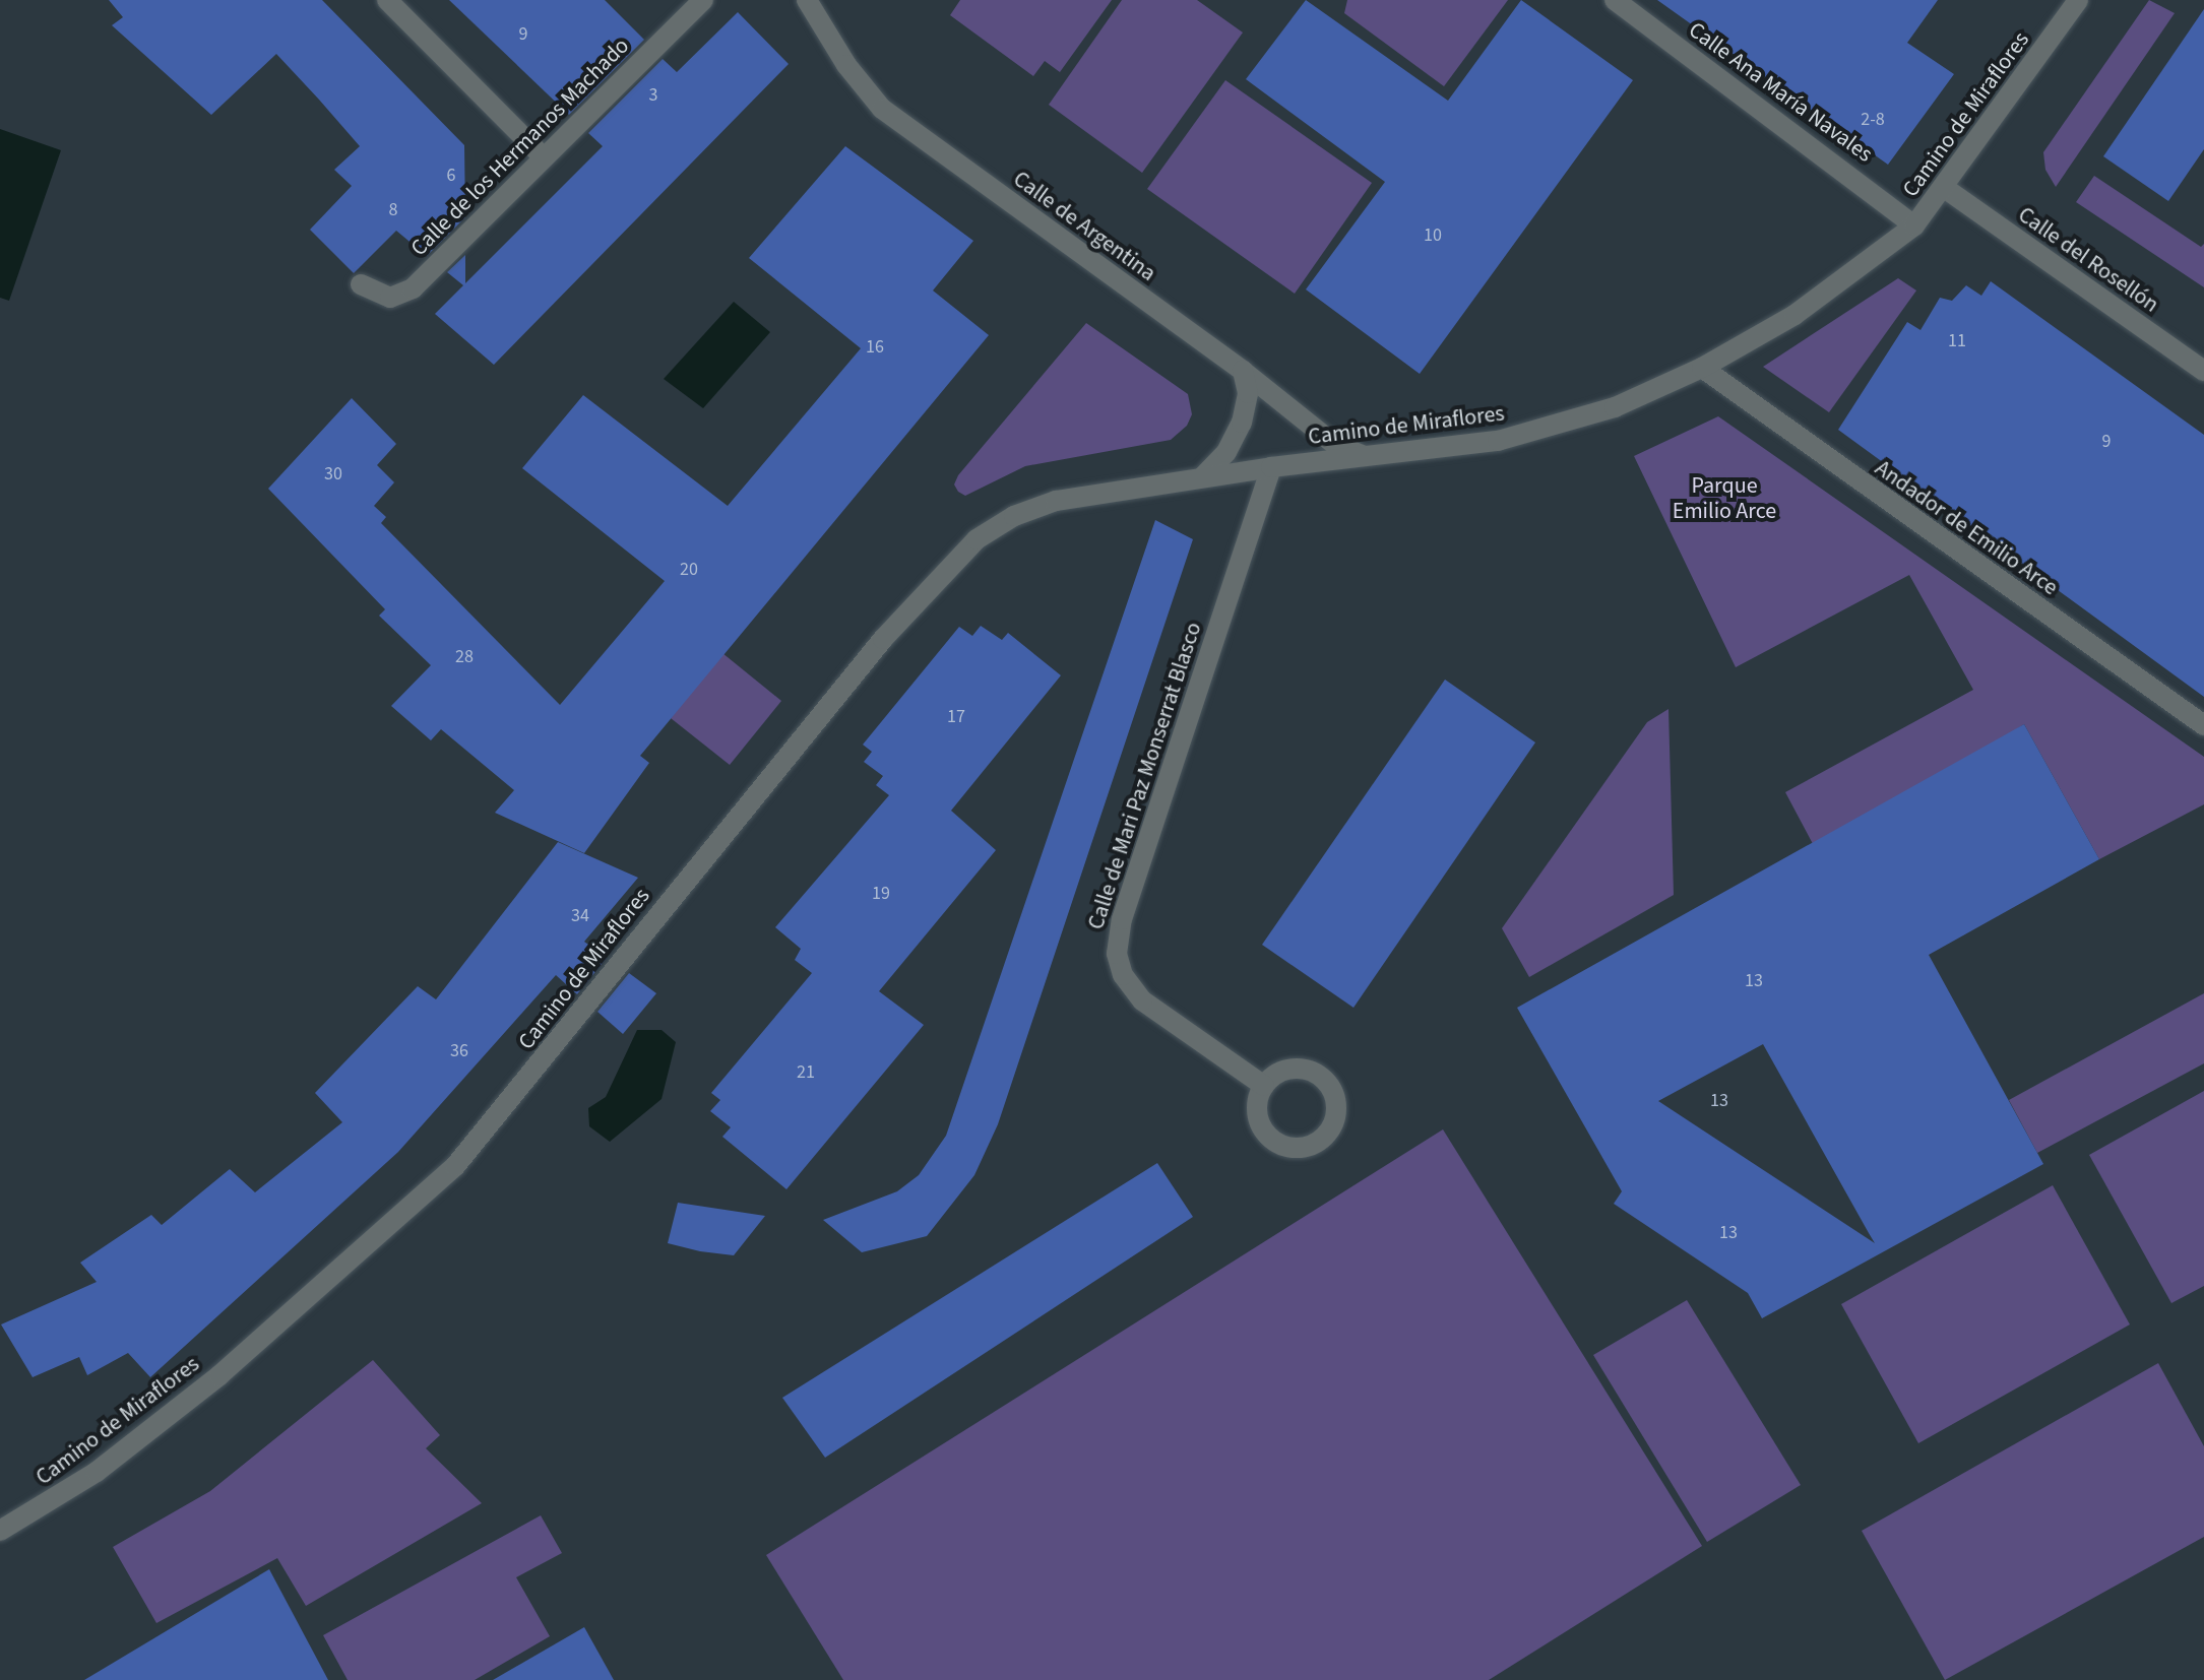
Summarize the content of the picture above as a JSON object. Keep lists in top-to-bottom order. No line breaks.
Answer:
{"streets":{"street":["Calle Ana María Navales","Camino de Miraflores","Calle de los Hermanos Machado","Calle de Argentina","Calle del Rosellón","Andador de Emilio Arce","Calle de Mari Paz Monserrat Blasco"]},"crossings":[["Calle Ana María Navales","Camino de Miraflores"],["Camino de Miraflores","Calle de Argentina"],["Camino de Miraflores","Calle del Rosellón"],["Camino de Miraflores","Andador de Emilio Arce"],["Camino de Miraflores","Calle de Mari Paz Monserrat Blasco"]],"parks":["Parque Emilio Arce"],"house_numbers":["9","3","2-8","6","8","10","11","16","9","30","20","28","17","19","34","13","36","21","13","13"]}
